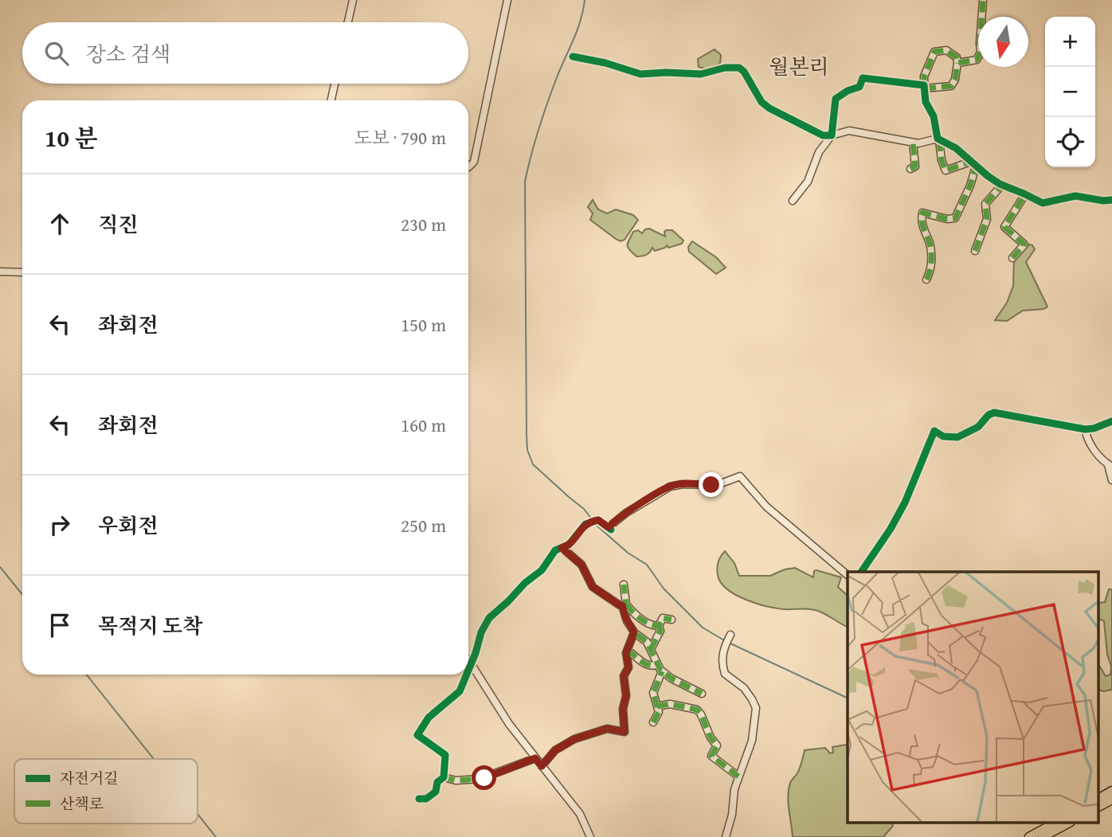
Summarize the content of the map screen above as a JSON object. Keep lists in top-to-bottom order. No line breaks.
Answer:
{"districts":["월본리"],"legend":["자전거길","산책로"],"north":"bottom","page":{"map_buttons":["+","−"],"search":"장소 검색","heading":["10 분","도보 · 790 m"],"list":[["직진","230 m"],["좌회전","150 m"],["좌회전","160 m"],["우회전","250 m"],"목적지 도착"]}}
